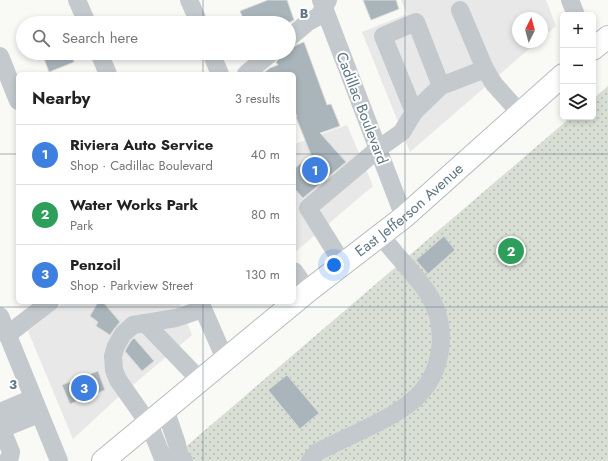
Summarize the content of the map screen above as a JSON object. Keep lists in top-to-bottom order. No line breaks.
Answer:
{"streets":{"main road":["East Jefferson Avenue"],"street":["Cadillac Boulevard"]},"crossings":[["Cadillac Boulevard","East Jefferson Avenue"]],"north":"top","page":{"map_buttons":["+","−"],"search":"Search here","heading":["Nearby","3 results"],"list":[{"mark":"1","name":"Riviera Auto Service","note":"Shop · Cadillac Boulevard","value":"40 m"},{"mark":"2","name":"Water Works Park","note":"Park","value":"80 m"},{"mark":"3","name":"Penzoil","note":"Shop · Parkview Street","value":"130 m"}],"pins":["1","2","3"]},"grid":{"columns":["B"],"rows":["3"]}}
